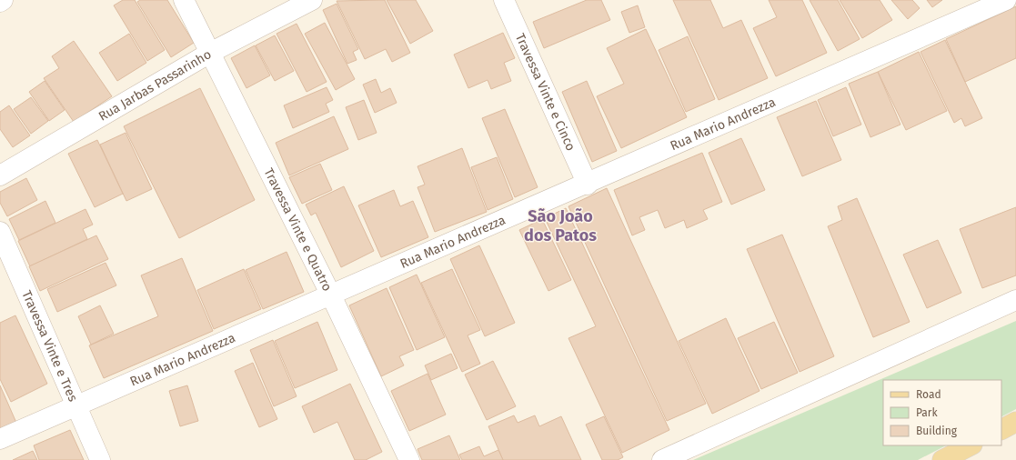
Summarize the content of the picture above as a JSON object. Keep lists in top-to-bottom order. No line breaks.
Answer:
{"streets":{"street":["Rua Jarbas Passarinho","Travessa Vinte e Cinco","Rua Mario Andrezza","Travessa Vinte e Quatro","Travessa Vinte e Tres"]},"crossings":[["Rua Jarbas Passarinho","Travessa Vinte e Quatro"],["Travessa Vinte e Cinco","Rua Mario Andrezza"],["Rua Mario Andrezza","Travessa Vinte e Quatro"],["Rua Mario Andrezza","Travessa Vinte e Tres"]],"districts":["São João dos Patos"],"legend":["Road","Park","Building"]}
